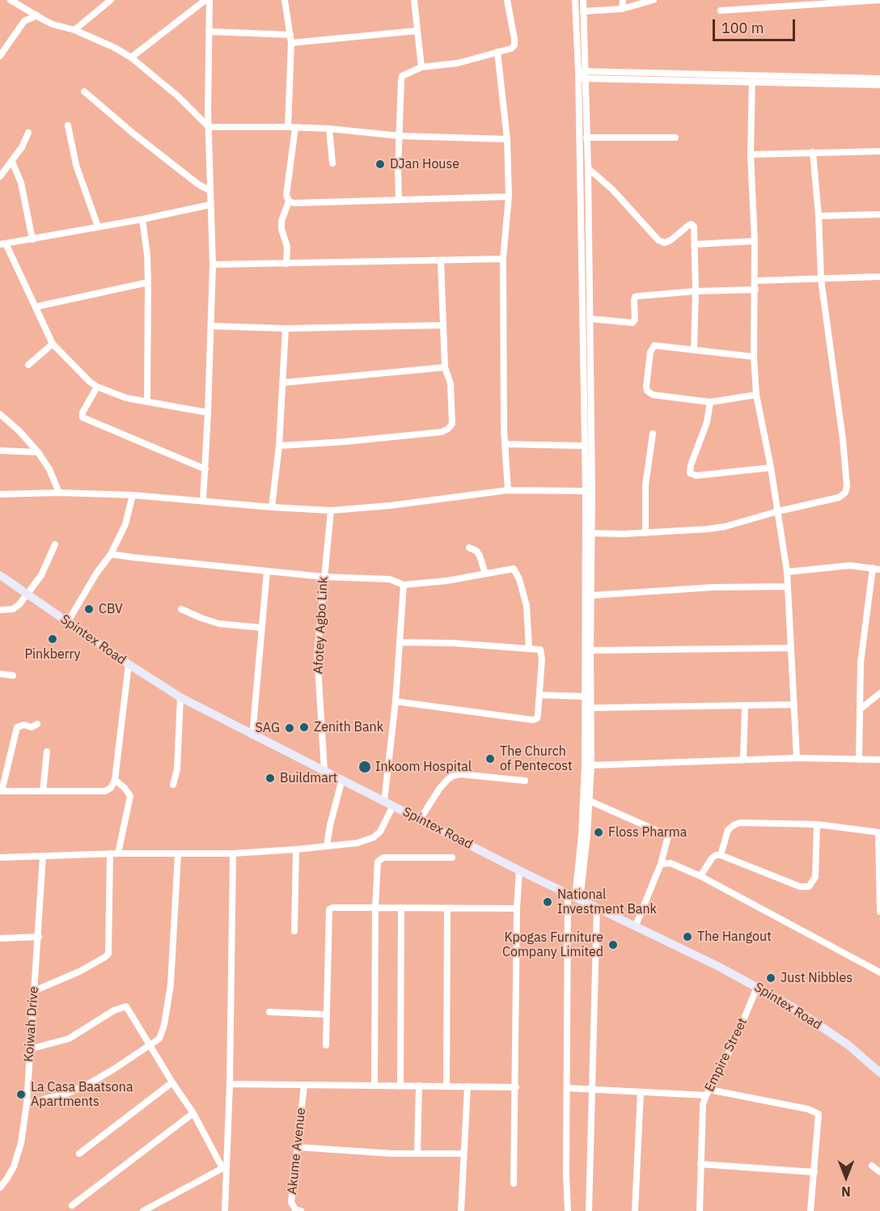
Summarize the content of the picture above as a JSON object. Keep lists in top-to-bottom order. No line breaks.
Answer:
{"streets":{"main road":["Spintex Road"],"street":["Afotey Agbo Link","Koiwah Drive","Empire Street","Akume Avenue"]},"crossings":[["Afotey Agbo Link","Spintex Road"],["Spintex Road","Empire Street"]],"places":["DJan House","CBV","Pinkberry","Zenith Bank","SAG","The Church of Pentecost","Inkoom Hospital","Buildmart","Floss Pharma","National Investment Bank","The Hangout","Kpogas Furniture Company Limited","Just Nibbles","La Casa Baatsona Apartments"],"scale_bar":"100 m","north":"bottom"}
